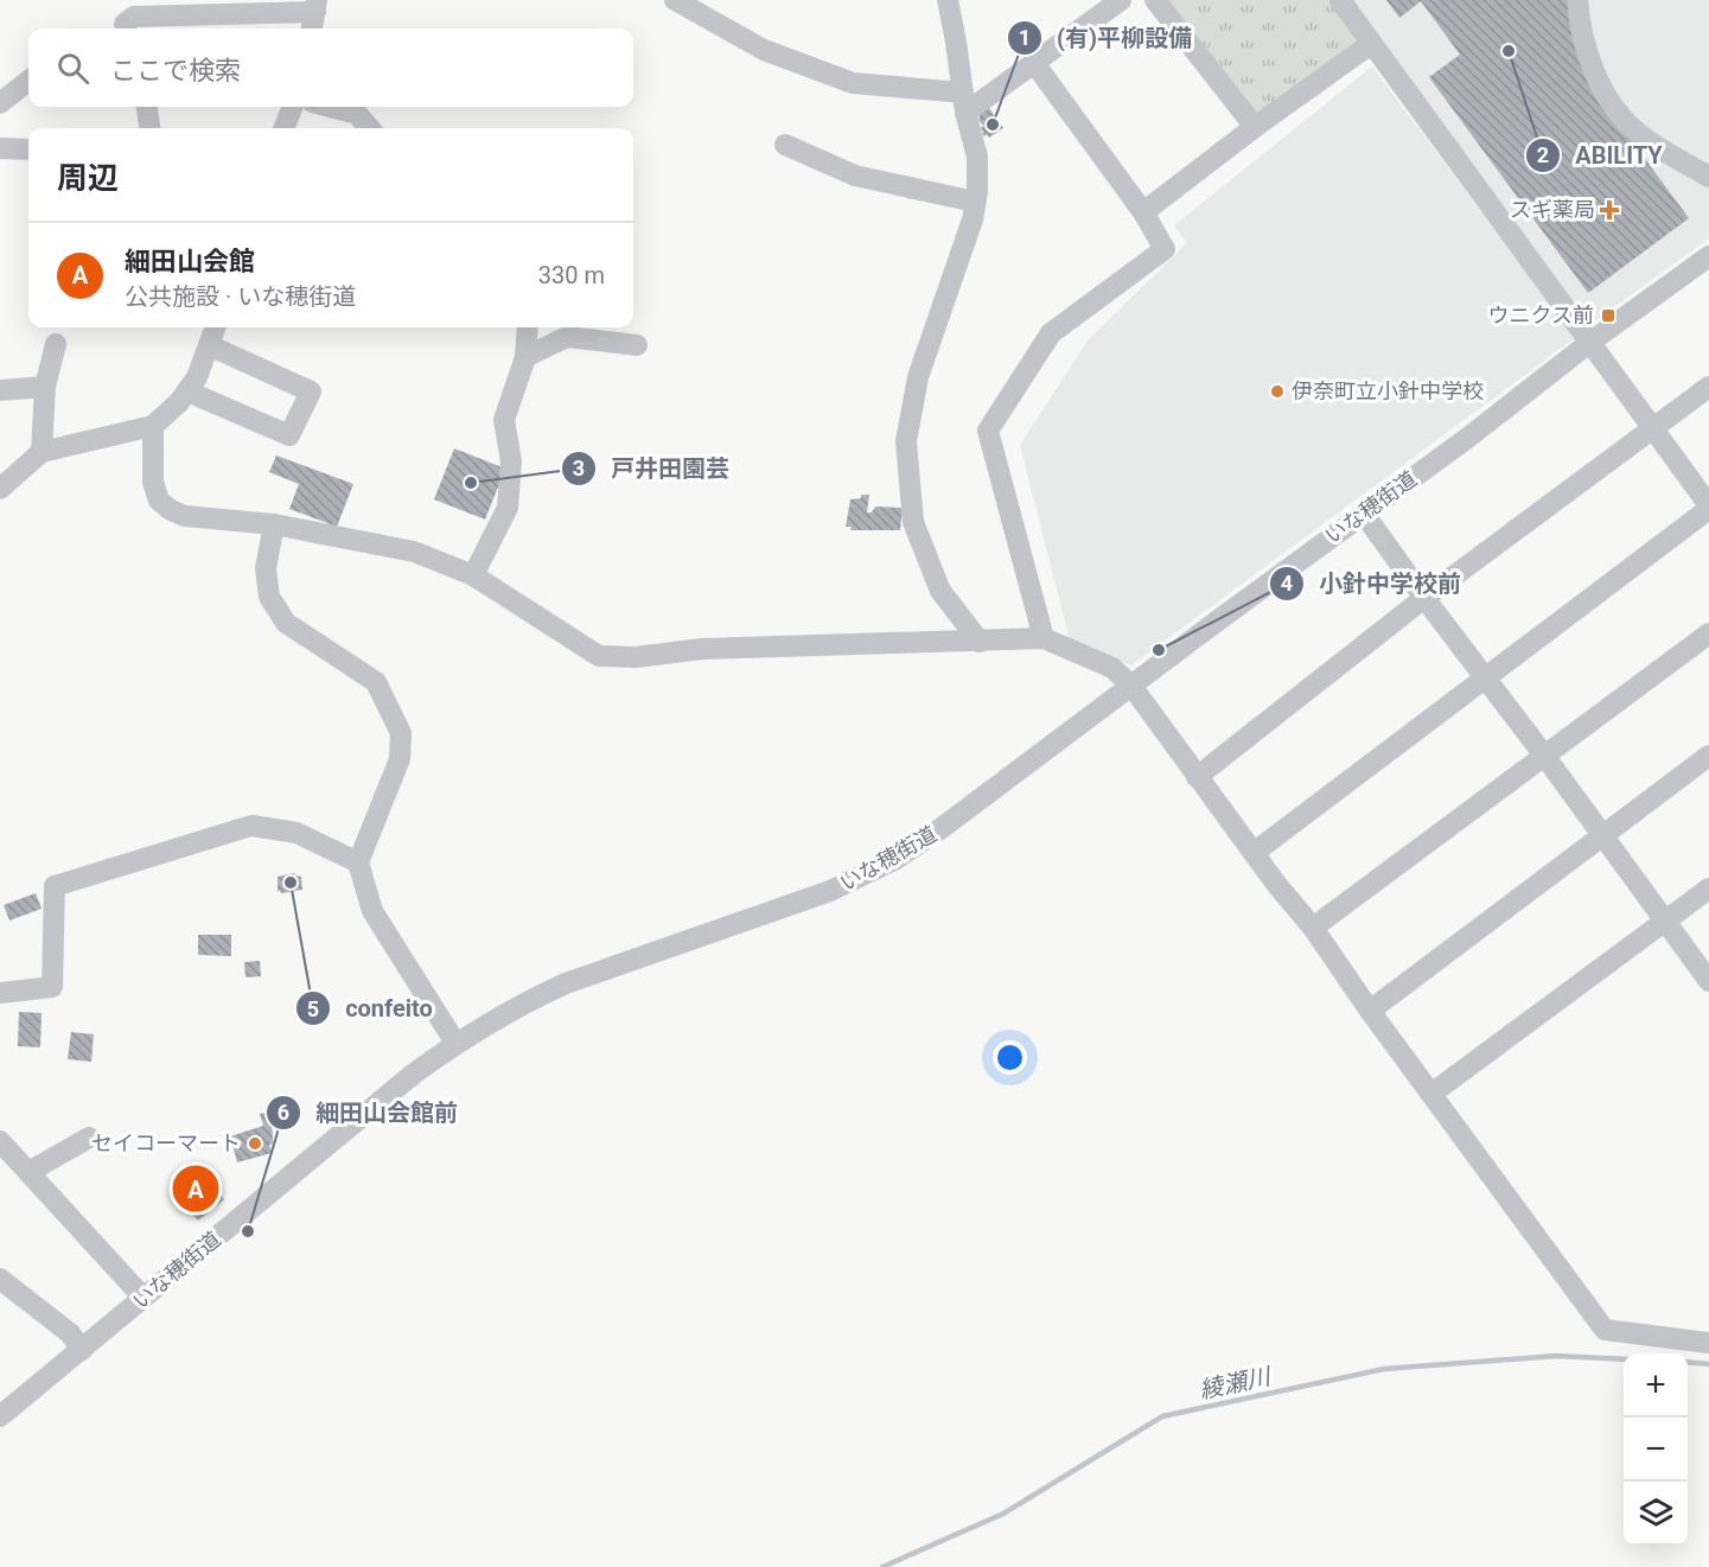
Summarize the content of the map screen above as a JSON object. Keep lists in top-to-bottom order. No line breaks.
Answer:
{"streets":{"street":["いな穂街道"]},"water":["綾瀬川"],"places":{"other":["ABILITY","(有)平柳設備","伊奈町立小針中学校","戸井田園芸","小針中学校前","confeito","セイコーマート","細田山会館前"],"health":["スギ薬局"],"transit":["ウニクス前"]},"page":{"search":"ここで検索","heading":"周辺","list":[{"mark":"A","name":"細田山会館","note":"公共施設 · いな穂街道","value":"330 m"}],"pins":"A","map_buttons":["+","−"]}}
